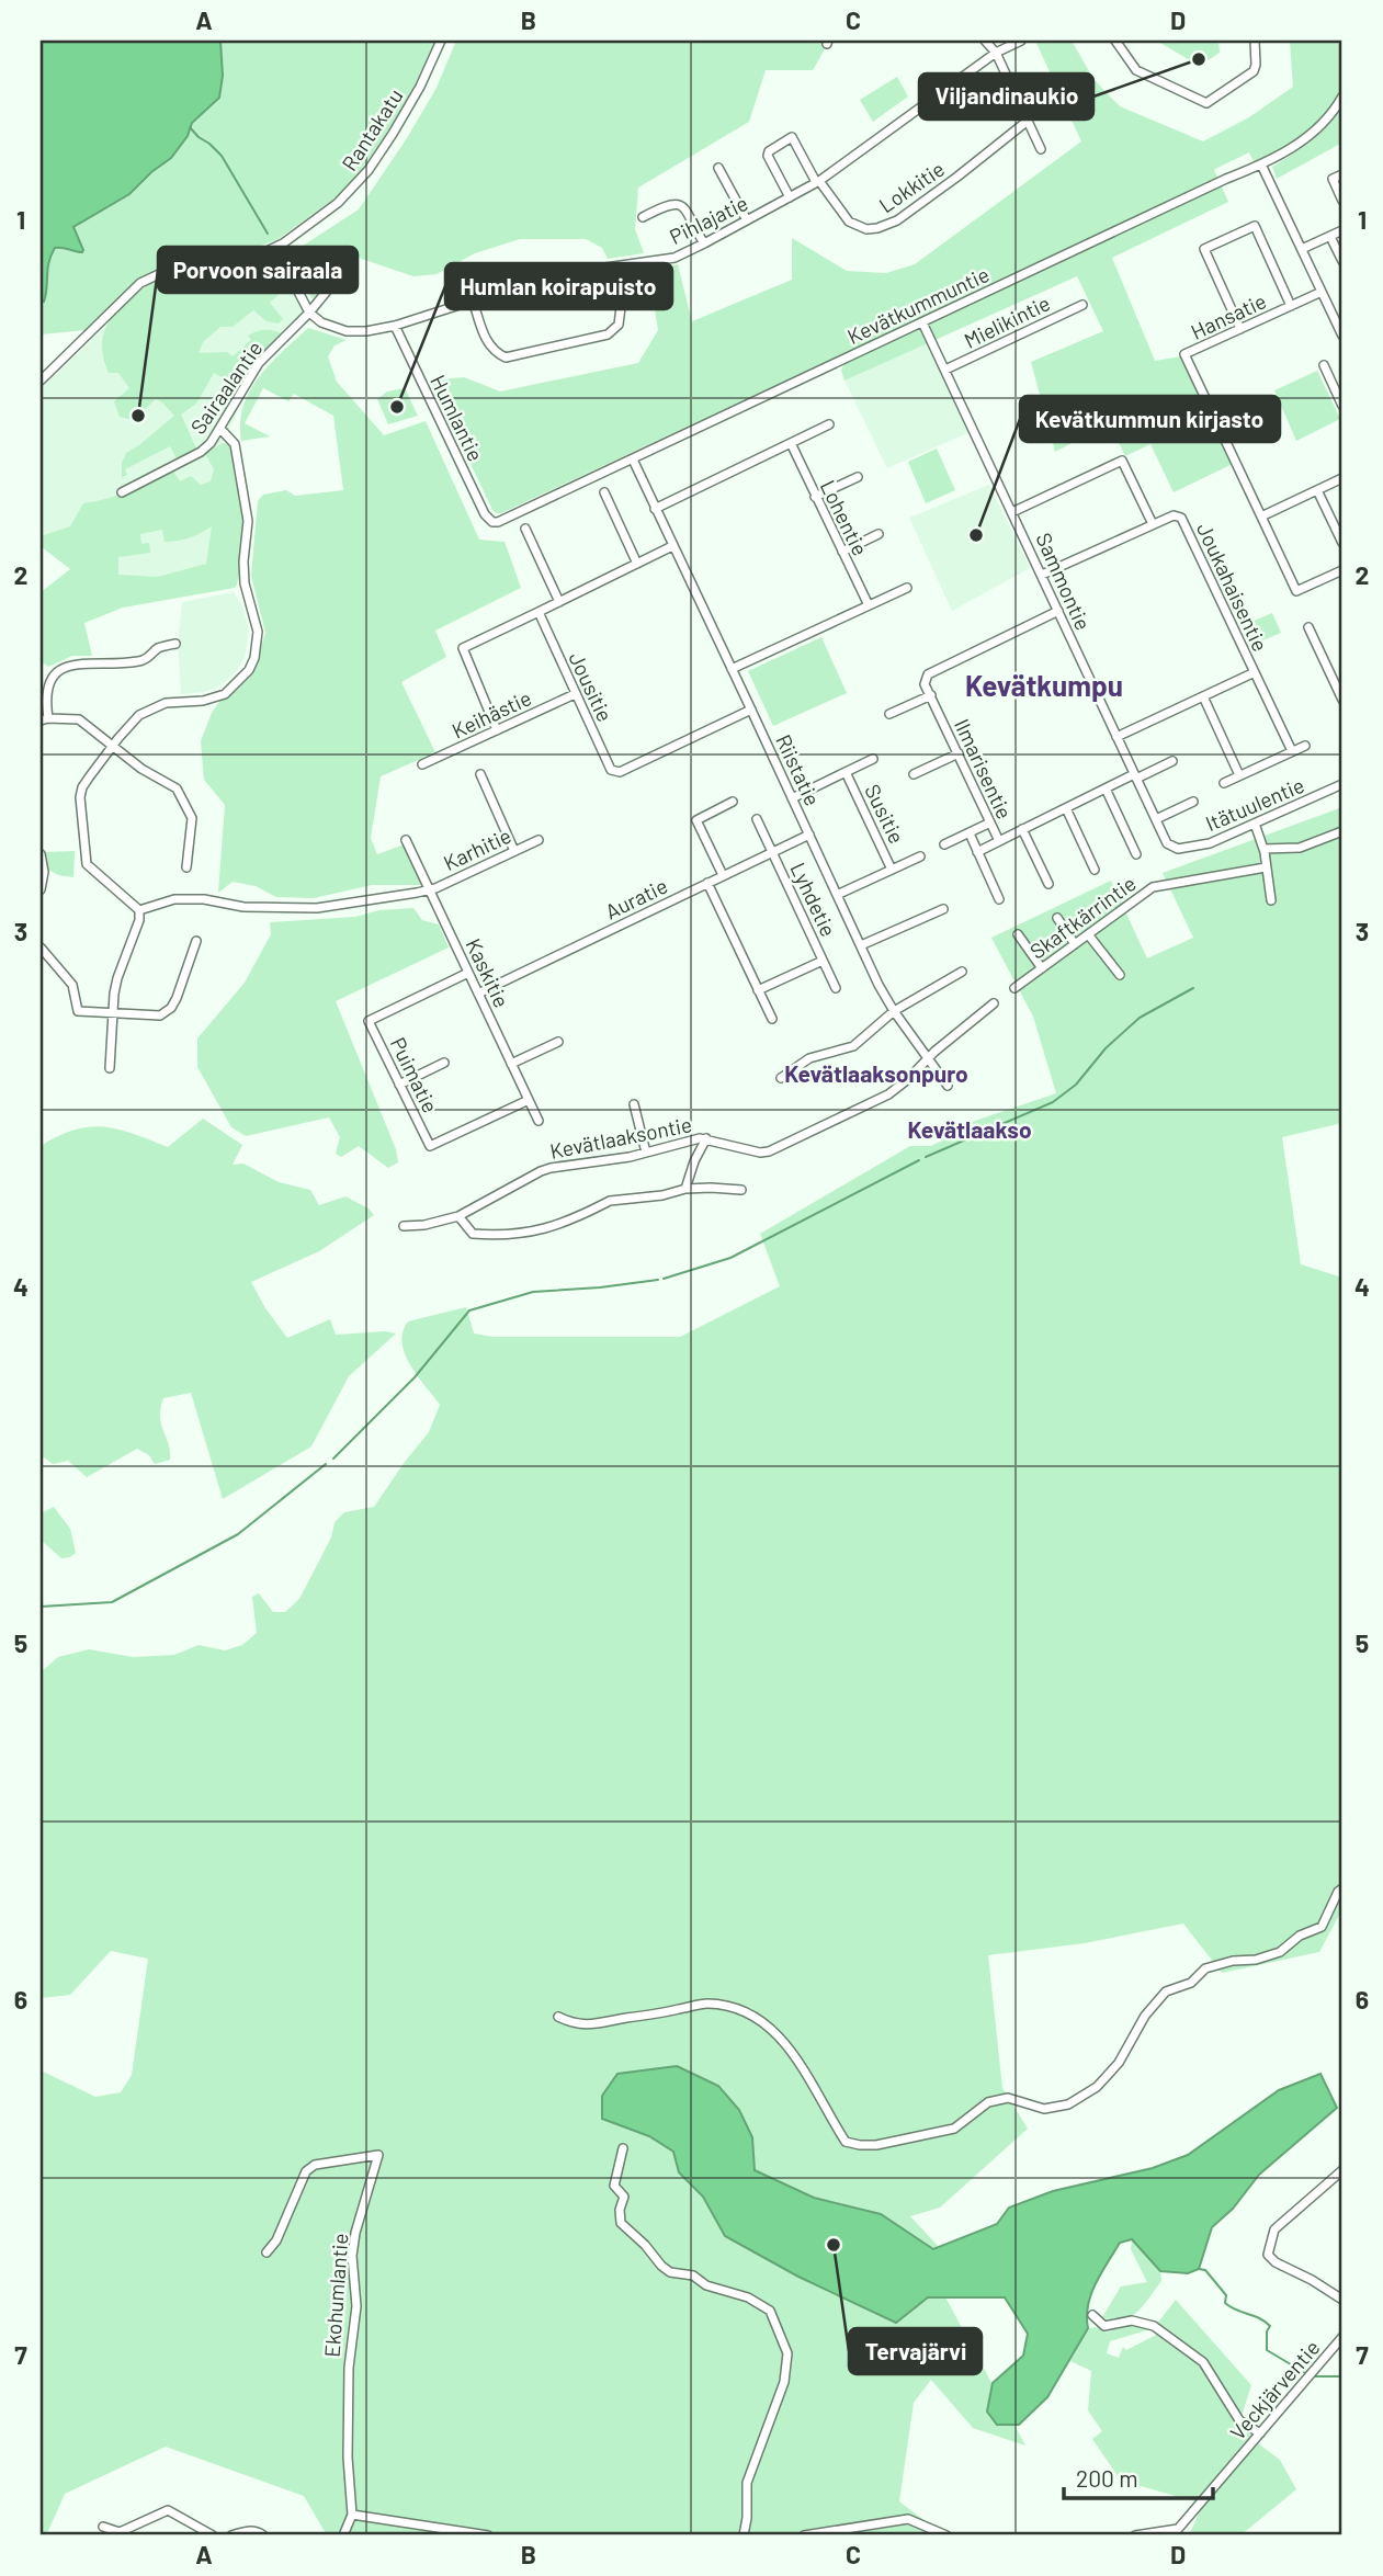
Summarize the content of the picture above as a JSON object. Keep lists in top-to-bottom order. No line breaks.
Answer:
{"streets":{"street":["Rantakatu","Lokkitie","Pihlajatie","Kevätkummuntie","Hansatie","Mielikintie","Sairaalantie","Humlantie","Lohentie","Sammontie","Joukahaisentie","Jousitie","Keihästie","Ilmarisentie","Riistatie","Itätuulentie","Susitie","Karhitie","Auratie","Lyhdetie","Skaftkärrintie","Kaskitie","Puimatie","Kevätlaaksontie","Ekohumlantie","Veckjärventie"]},"crossings":[["Lokkitie","Pihlajatie"],["Pihlajatie","Sairaalantie"],["Pihlajatie","Humlantie"],["Kevätkummuntie","Humlantie"],["Kevätkummuntie","Sammontie"],["Kevätkummuntie","Riistatie"],["Mielikintie","Sammontie"],["Sammontie","Joukahaisentie"],["Sammontie","Ilmarisentie"],["Sammontie","Itätuulentie"],["Jousitie","Keihästie"],["Jousitie","Riistatie"],["Riistatie","Susitie"],["Riistatie","Auratie"],["Riistatie","Kevätlaaksontie"],["Karhitie","Kaskitie"],["Auratie","Lyhdetie"],["Auratie","Kaskitie"],["Kaskitie","Puimatie"]],"districts":["Kevätkumpu","Kevätlaaksonpuro","Kevätlaakso"],"places":["Viljandinaukio","Humlan koirapuisto","Porvoon sairaala","Kevätkummun kirjasto","Tervajärvi"],"scale_bar":"200 m","grid":{"columns":["A","B","C","D"],"rows":["1","2","3","4","5","6","7"]}}
